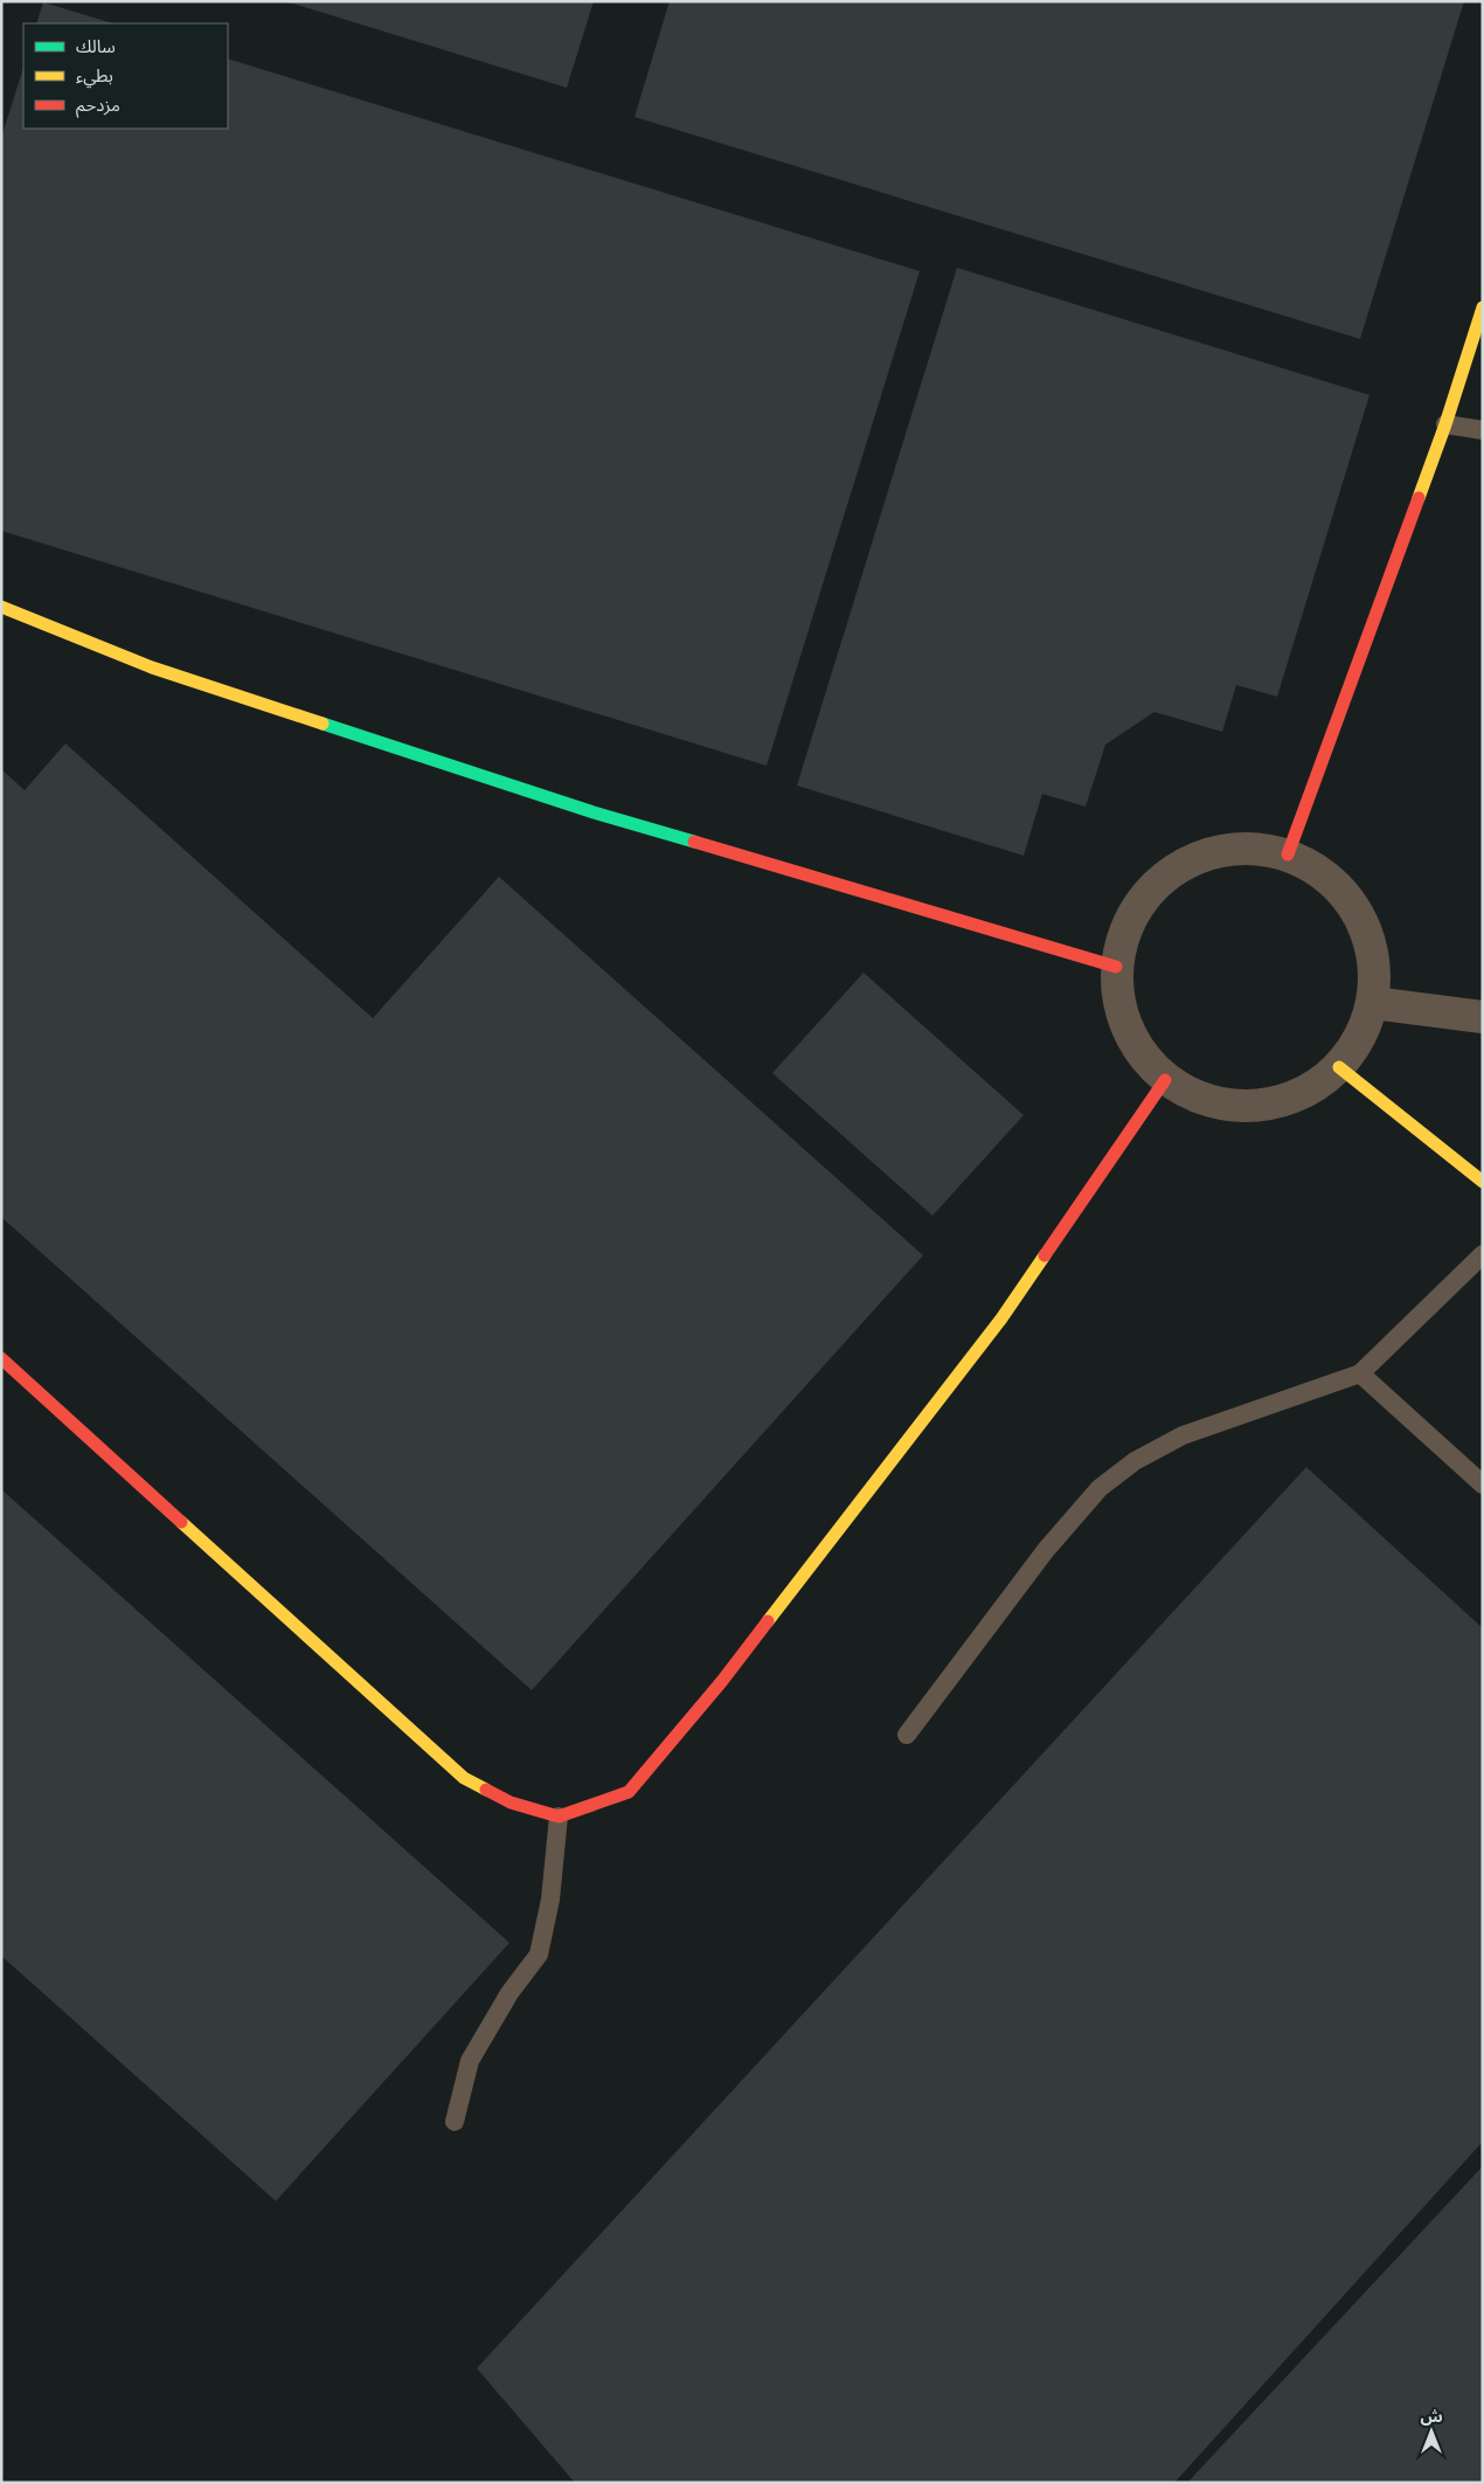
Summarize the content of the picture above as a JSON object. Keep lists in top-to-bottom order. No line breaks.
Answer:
{"legend":["سالك","بطيء","مزدحم"],"north":"top"}
